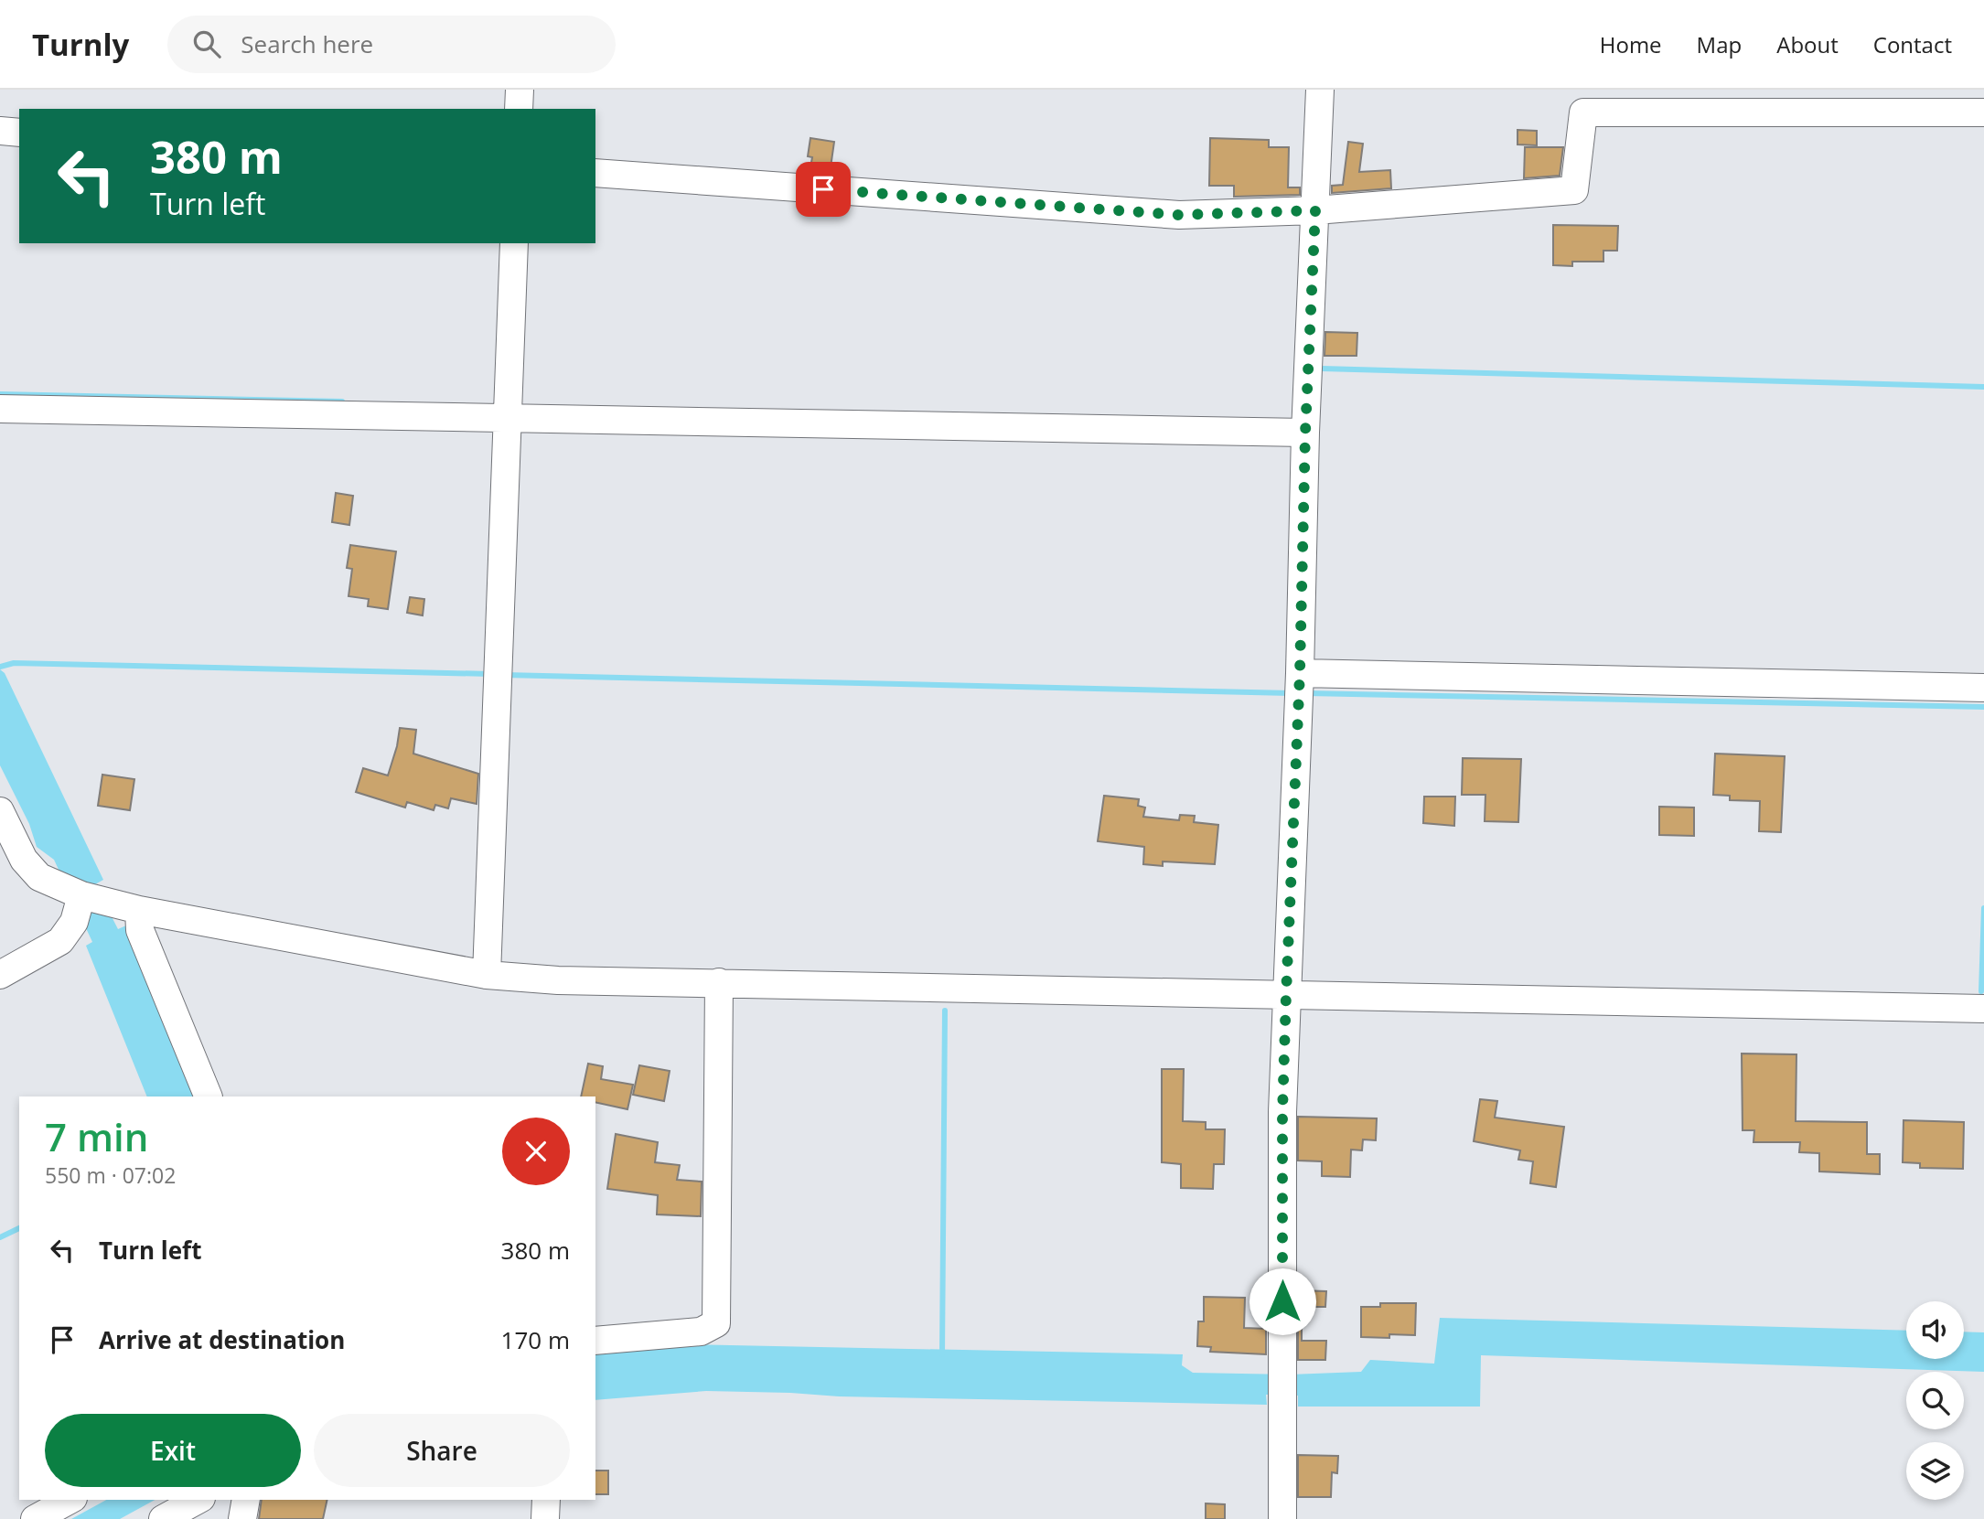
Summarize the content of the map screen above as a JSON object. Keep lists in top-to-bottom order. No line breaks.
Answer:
{"page":{"header":"Turnly","search":"Search here","nav":["Home","Map","About","Contact"],"turn":["380 m","Turn left"],"heading":["7 min","550 m · 07:02"],"list":[{"name":"Turn left","value":"380 m"},{"name":"Arrive at destination","value":"170 m"}],"buttons":["Exit","Share"]}}
